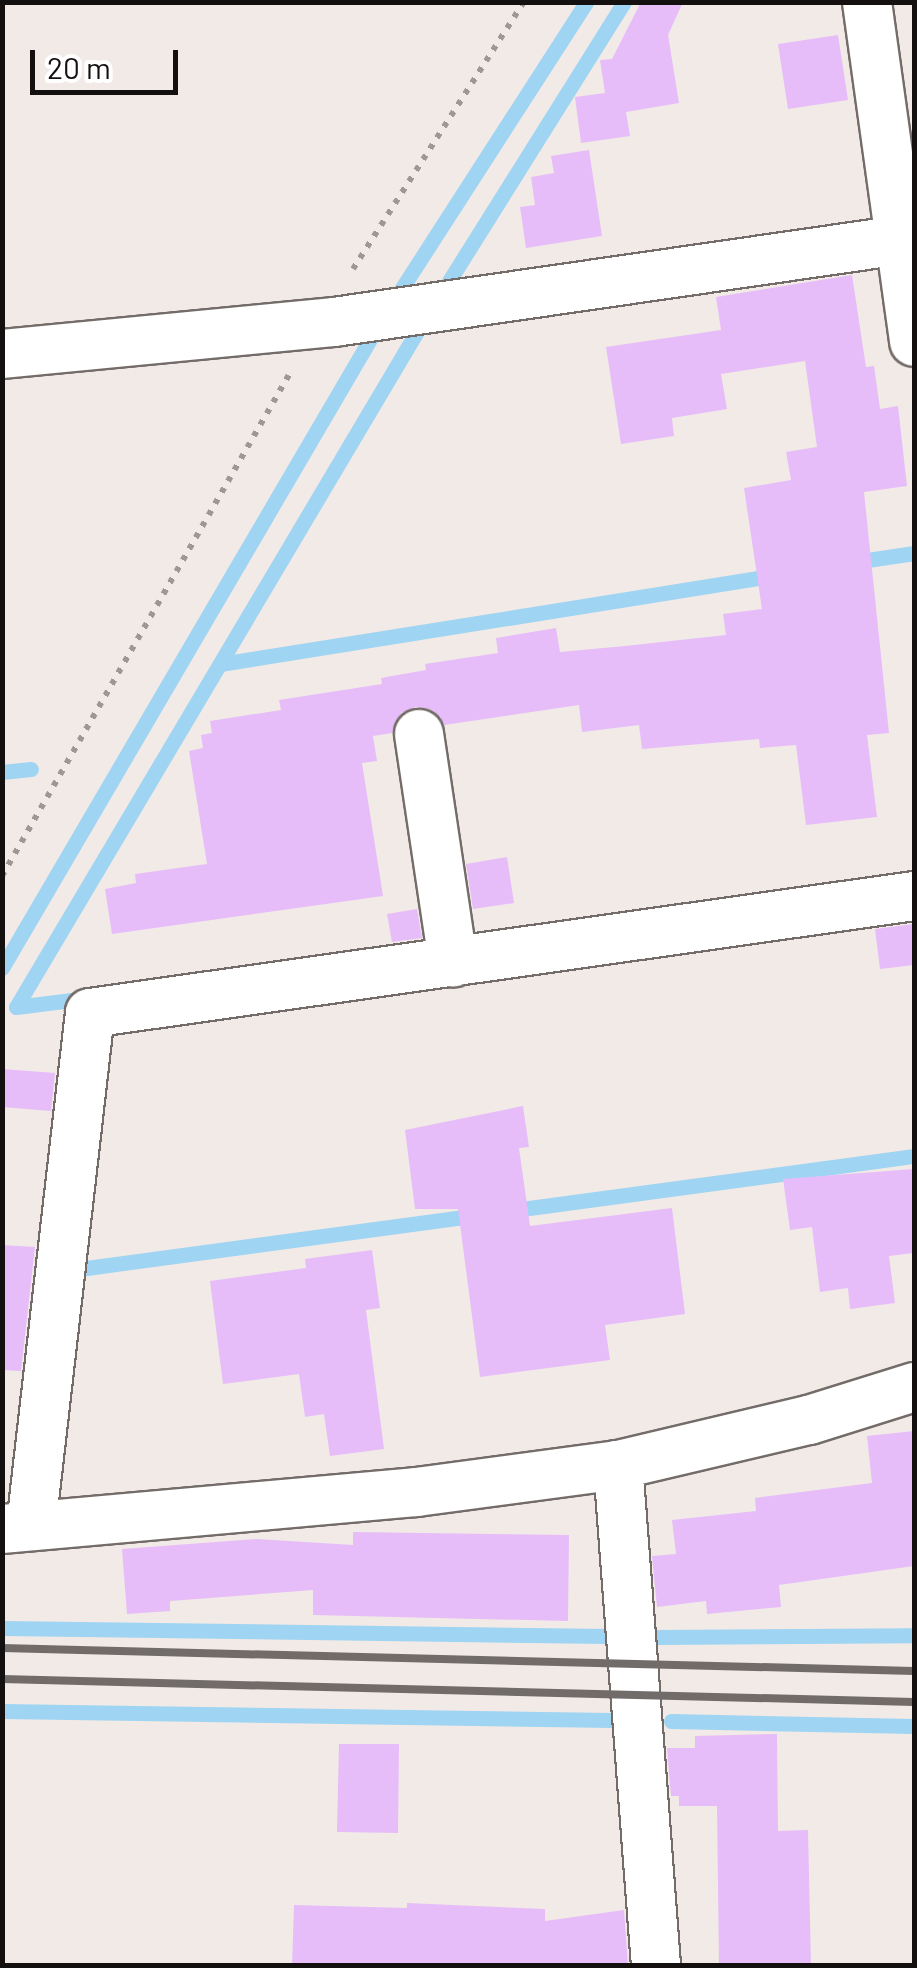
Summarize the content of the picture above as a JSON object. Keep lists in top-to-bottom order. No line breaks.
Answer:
{"scale_bar":"20 m"}
